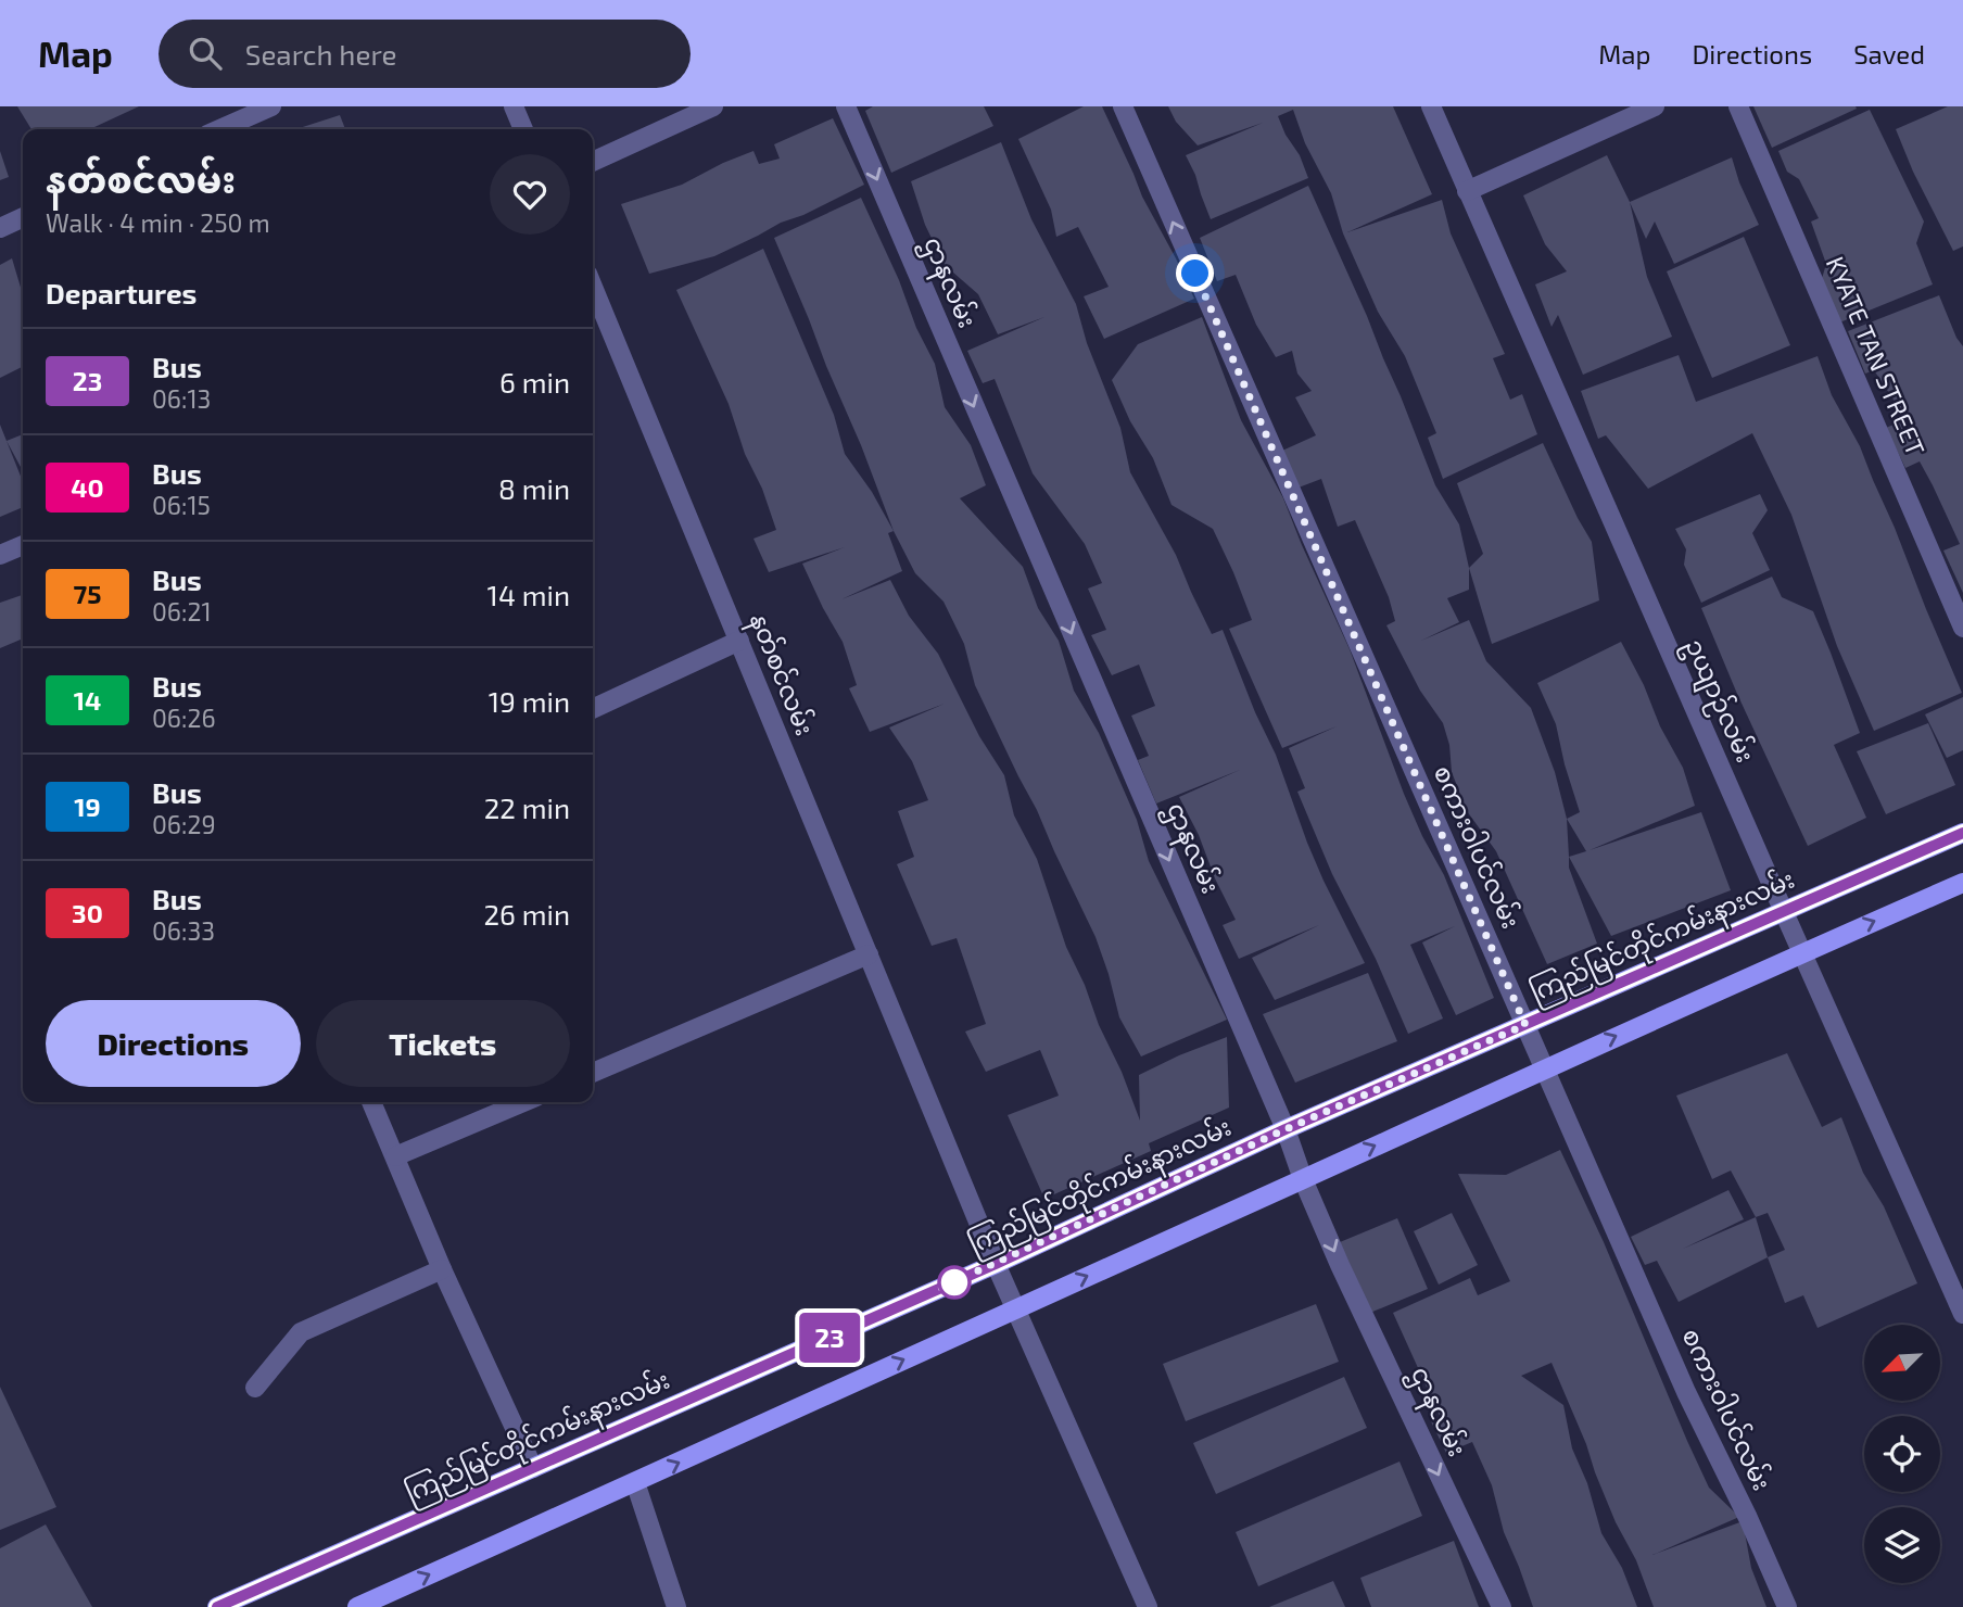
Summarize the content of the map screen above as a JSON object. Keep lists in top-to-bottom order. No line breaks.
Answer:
{"streets":{"main road":["ကြည်မြင်တိုင်ကမ်းနားလမ်း"],"street":["ဌာနလမ်း","KYATE TAN STREET","နတ်စင်လမ်း","ဥယျာဉ်လမ်း","စကားဝါပင်လမ်း"]},"crossings":[["ဌာနလမ်း","ကြည်မြင်တိုင်ကမ်းနားလမ်း"],["နတ်စင်လမ်း","ကြည်မြင်တိုင်ကမ်းနားလမ်း"],["ဥယျာဉ်လမ်း","ကြည်မြင်တိုင်ကမ်းနားလမ်း"],["စကားဝါပင်လမ်း","ကြည်မြင်တိုင်ကမ်းနားလမ်း"]],"one_way":["ဌာနလမ်း","စကားဝါပင်လမ်း"],"lines":["bus line 23"],"north":"bottom left","page":{"header":"Map","search":"Search here","nav":["Map","Directions","Saved"],"on_map":"23","heading":[["နတ်စင်လမ်း","Walk · 4 min · 250 m"],"Departures"],"list":[{"mark":"23","name":"Bus","note":"06:13","value":"6 min"},{"mark":"40","name":"Bus","note":"06:15","value":"8 min"},{"mark":"75","name":"Bus","note":"06:21","value":"14 min"},{"mark":"14","name":"Bus","note":"06:26","value":"19 min"},{"mark":"19","name":"Bus","note":"06:29","value":"22 min"},{"mark":"30","name":"Bus","note":"06:33","value":"26 min"}],"buttons":["Directions","Tickets"]}}
